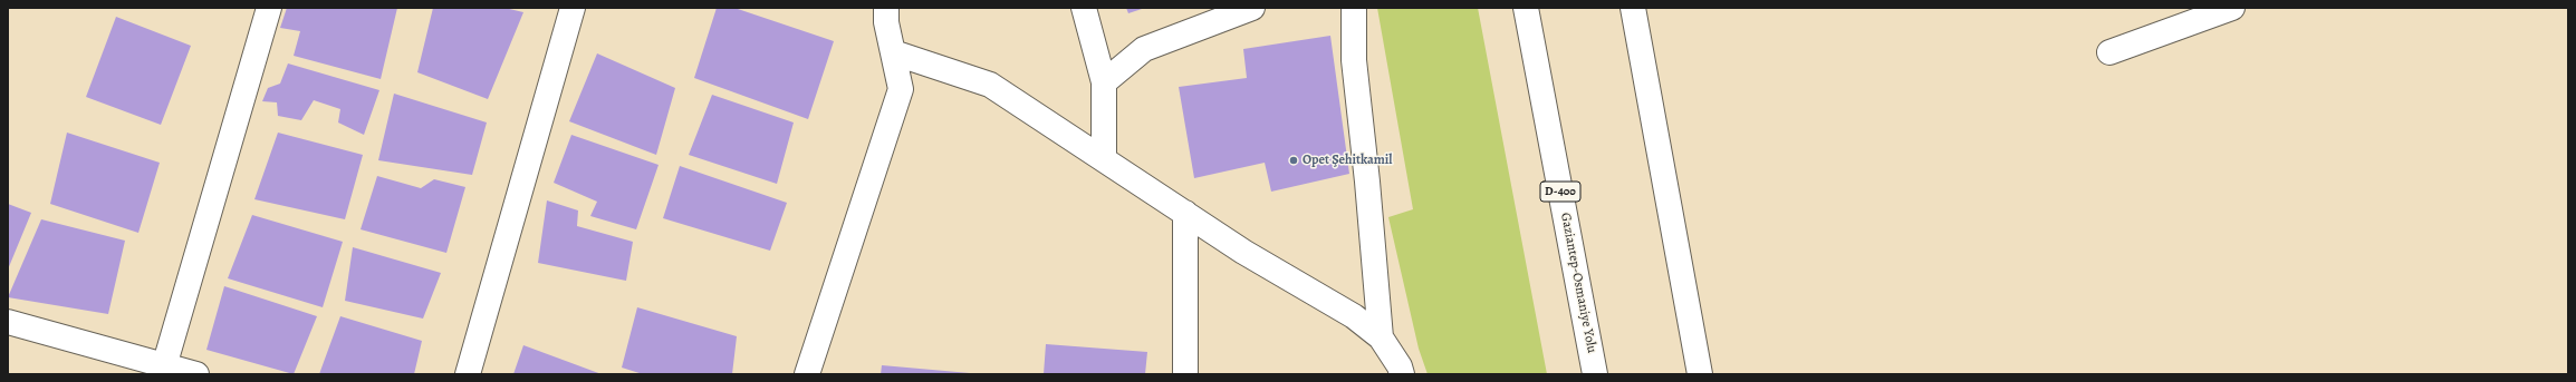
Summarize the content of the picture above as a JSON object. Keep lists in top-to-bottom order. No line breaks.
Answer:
{"streets":{"main road":["D-400","Gaziantep-Osmaniye Yolu"]},"places":["Opet Şehitkamil"]}
